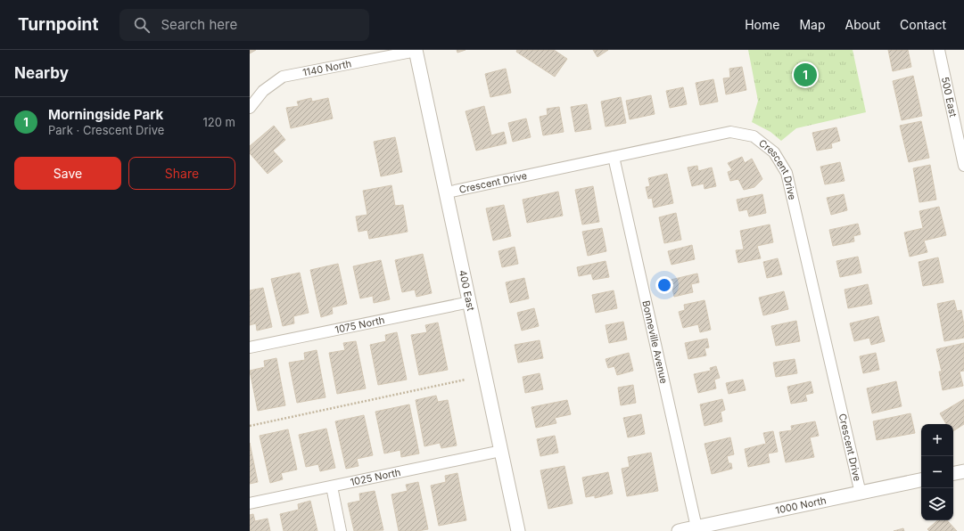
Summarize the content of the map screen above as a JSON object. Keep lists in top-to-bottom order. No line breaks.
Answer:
{"streets":{"street":["1140 North","500 East","Crescent Drive","400 East","1075 North","Bonneville Avenue","1025 North","1000 North"]},"crossings":[["1140 North","400 East"],["Crescent Drive","400 East"],["Crescent Drive","Bonneville Avenue"],["Crescent Drive","1000 North"],["400 East","1075 North"],["400 East","1025 North"],["Bonneville Avenue","1000 North"]],"page":{"header":"Turnpoint","search":"Search here","nav":["Home","Map","About","Contact"],"heading":"Nearby","pins":"1","list":[{"mark":"1","name":"Morningside Park","note":"Park · Crescent Drive","value":"120 m"}],"buttons":["Save","Share"],"map_buttons":["+","−"]}}
